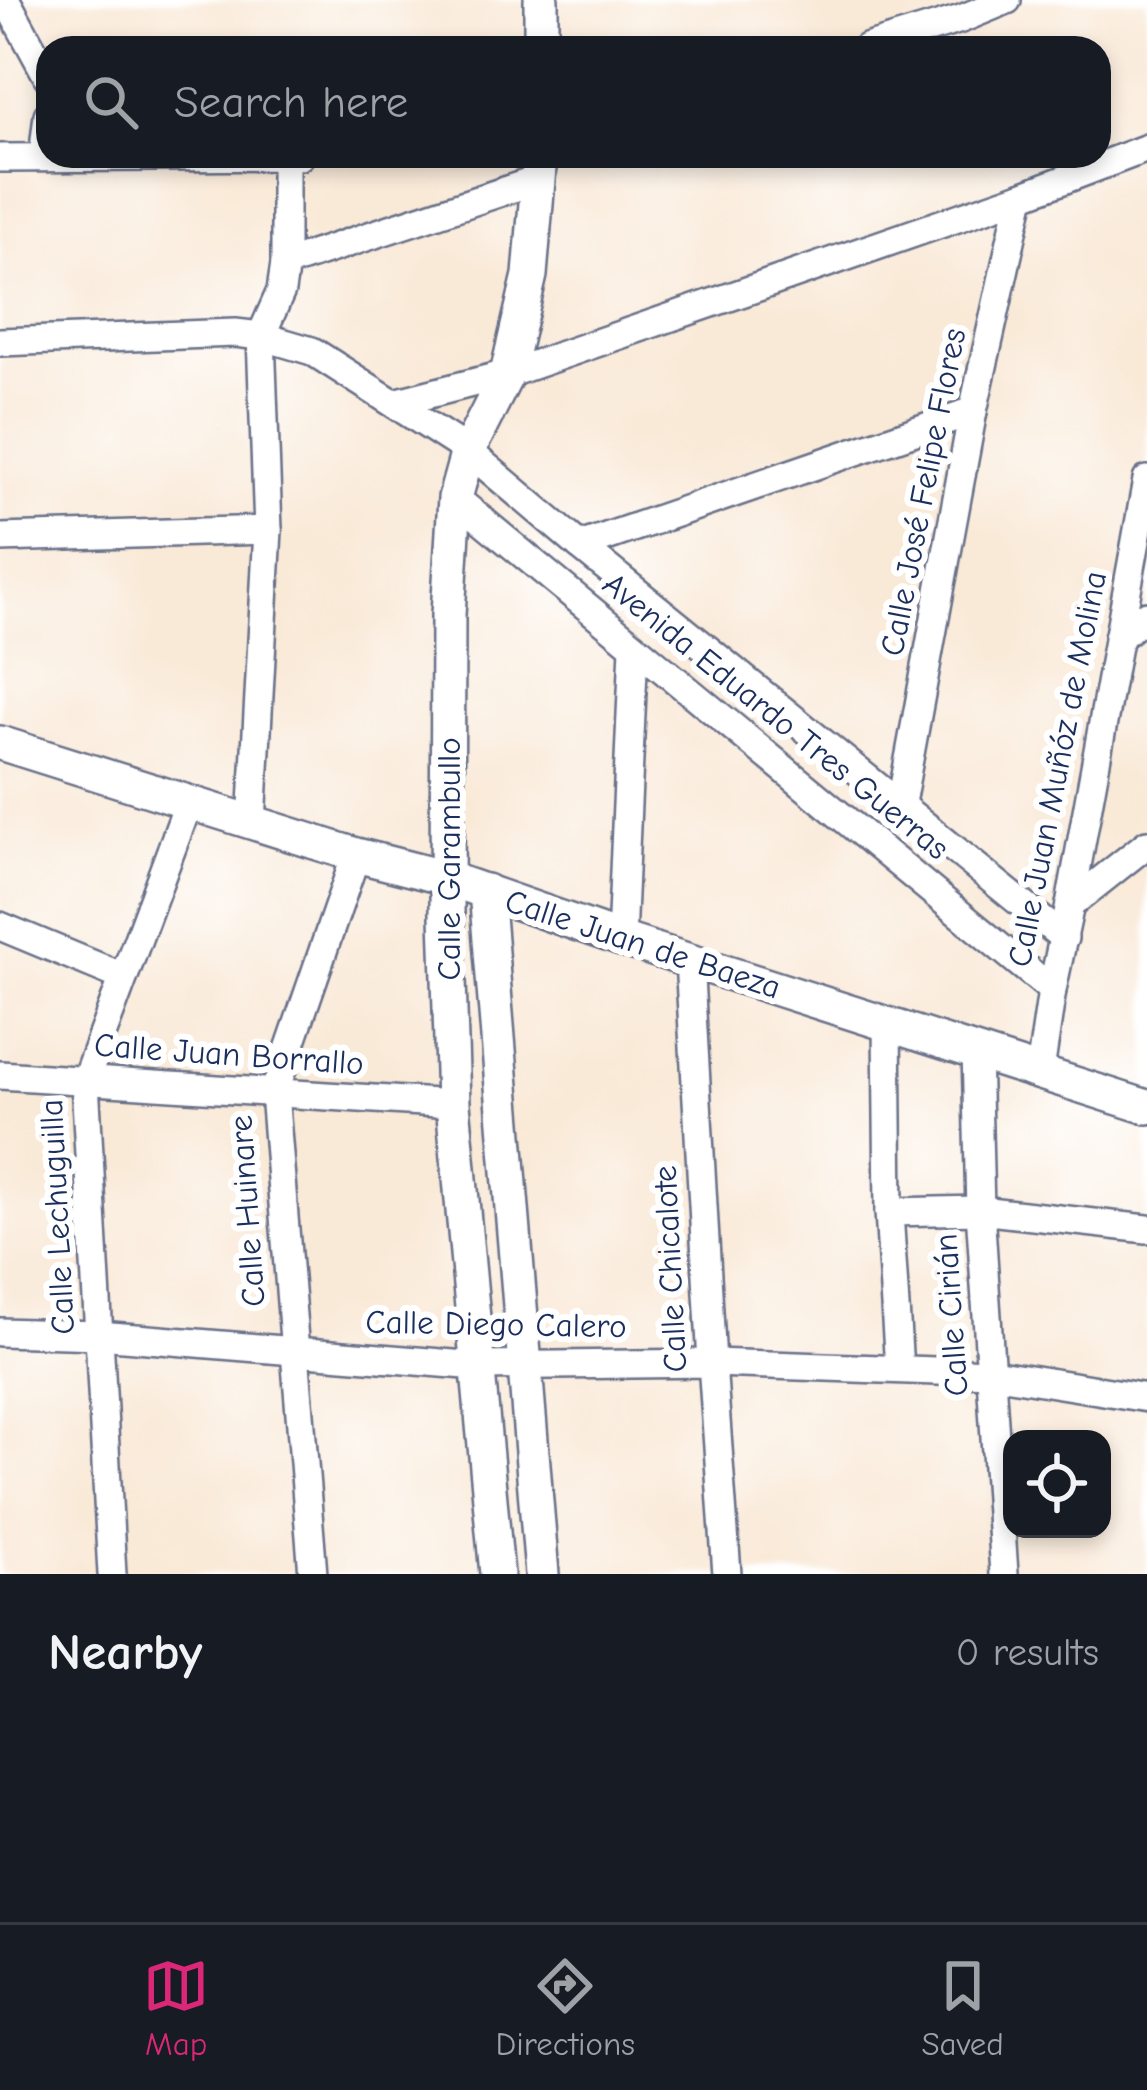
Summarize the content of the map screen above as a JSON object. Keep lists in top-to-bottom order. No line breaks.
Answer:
{"streets":{"street":["Calle José Felipe Flores","Avenida Eduardo Tres Guerras","Calle Juan Muñóz de Molina","Calle Garambullo","Calle Juan de Baeza","Calle Juan Borrallo","Calle Huinare","Calle Lechuguilla","Calle Chicalote","Calle Cirián","Calle Diego Calero"]},"crossings":[["Calle José Felipe Flores","Avenida Eduardo Tres Guerras"],["Avenida Eduardo Tres Guerras","Calle Juan Muñóz de Molina"],["Avenida Eduardo Tres Guerras","Calle Garambullo"],["Calle Juan Muñóz de Molina","Calle Juan de Baeza"],["Calle Garambullo","Calle Juan de Baeza"],["Calle Garambullo","Calle Juan Borrallo"],["Calle Garambullo","Calle Diego Calero"],["Calle Juan de Baeza","Calle Huinare"],["Calle Juan de Baeza","Calle Lechuguilla"],["Calle Juan de Baeza","Calle Chicalote"],["Calle Juan de Baeza","Calle Cirián"],["Calle Juan Borrallo","Calle Huinare"],["Calle Juan Borrallo","Calle Lechuguilla"],["Calle Huinare","Calle Diego Calero"],["Calle Lechuguilla","Calle Diego Calero"],["Calle Chicalote","Calle Diego Calero"],["Calle Cirián","Calle Diego Calero"]],"page":{"search":"Search here","heading":["Nearby","0 results"],"nav":["Map","Directions","Saved"]}}
